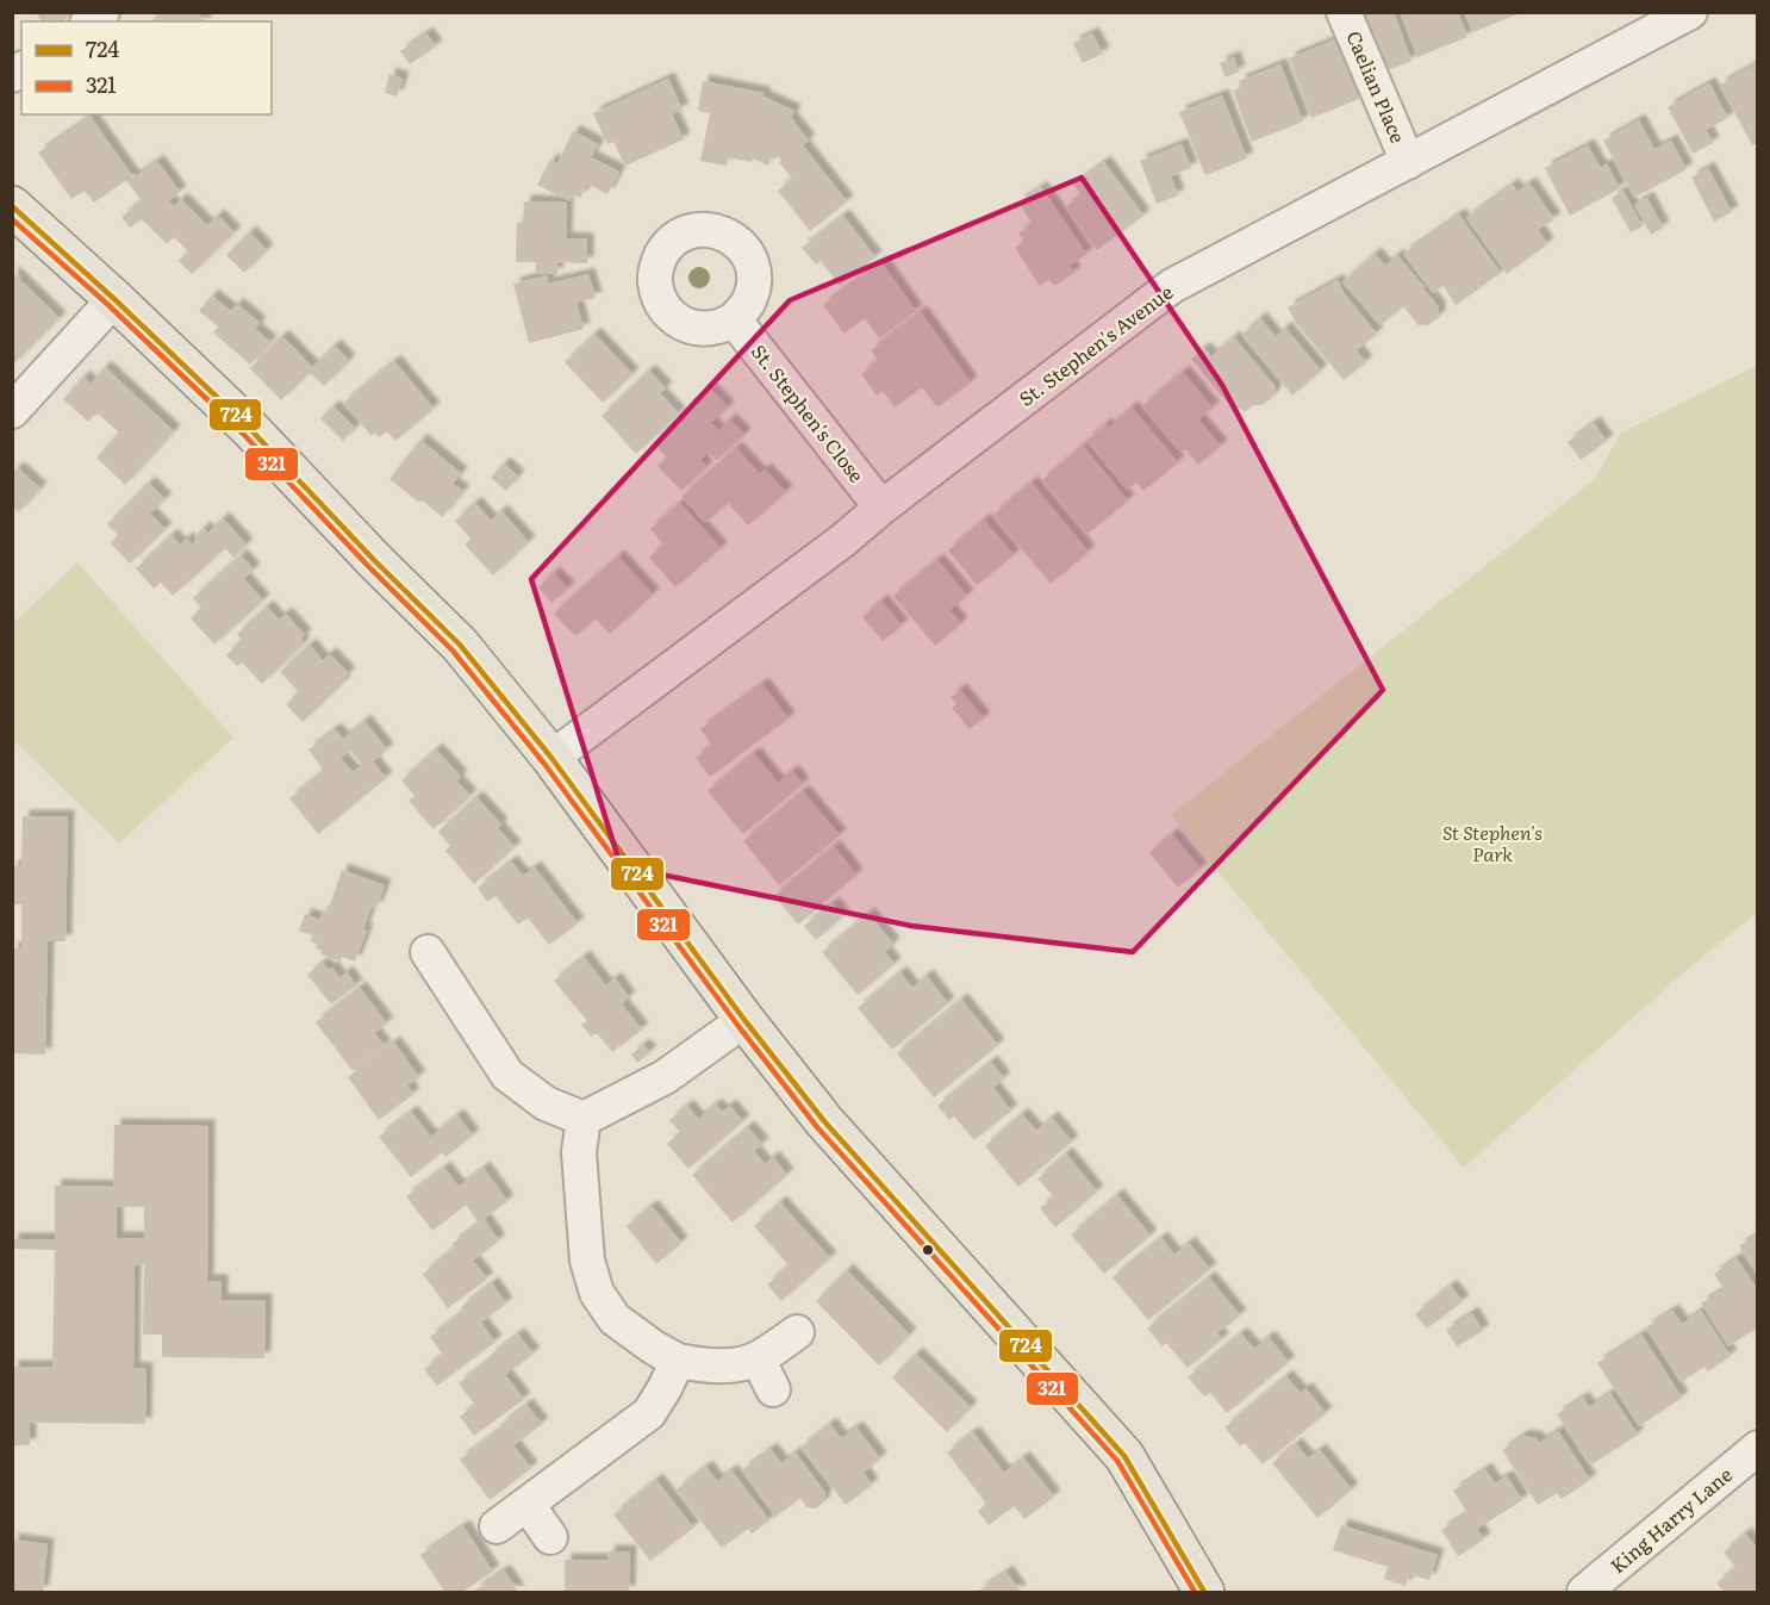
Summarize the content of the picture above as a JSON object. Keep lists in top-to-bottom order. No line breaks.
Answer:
{"streets":{"street":["Caelian Place","St. Stephen's Avenue","St. Stephen's Close","King Harry Lane"]},"crossings":[["Caelian Place","St. Stephen's Avenue"],["St. Stephen's Avenue","St. Stephen's Close"]],"parks":["St Stephen's Park"],"lines":["transit line 724","transit line 321"],"legend":["724","321"]}
